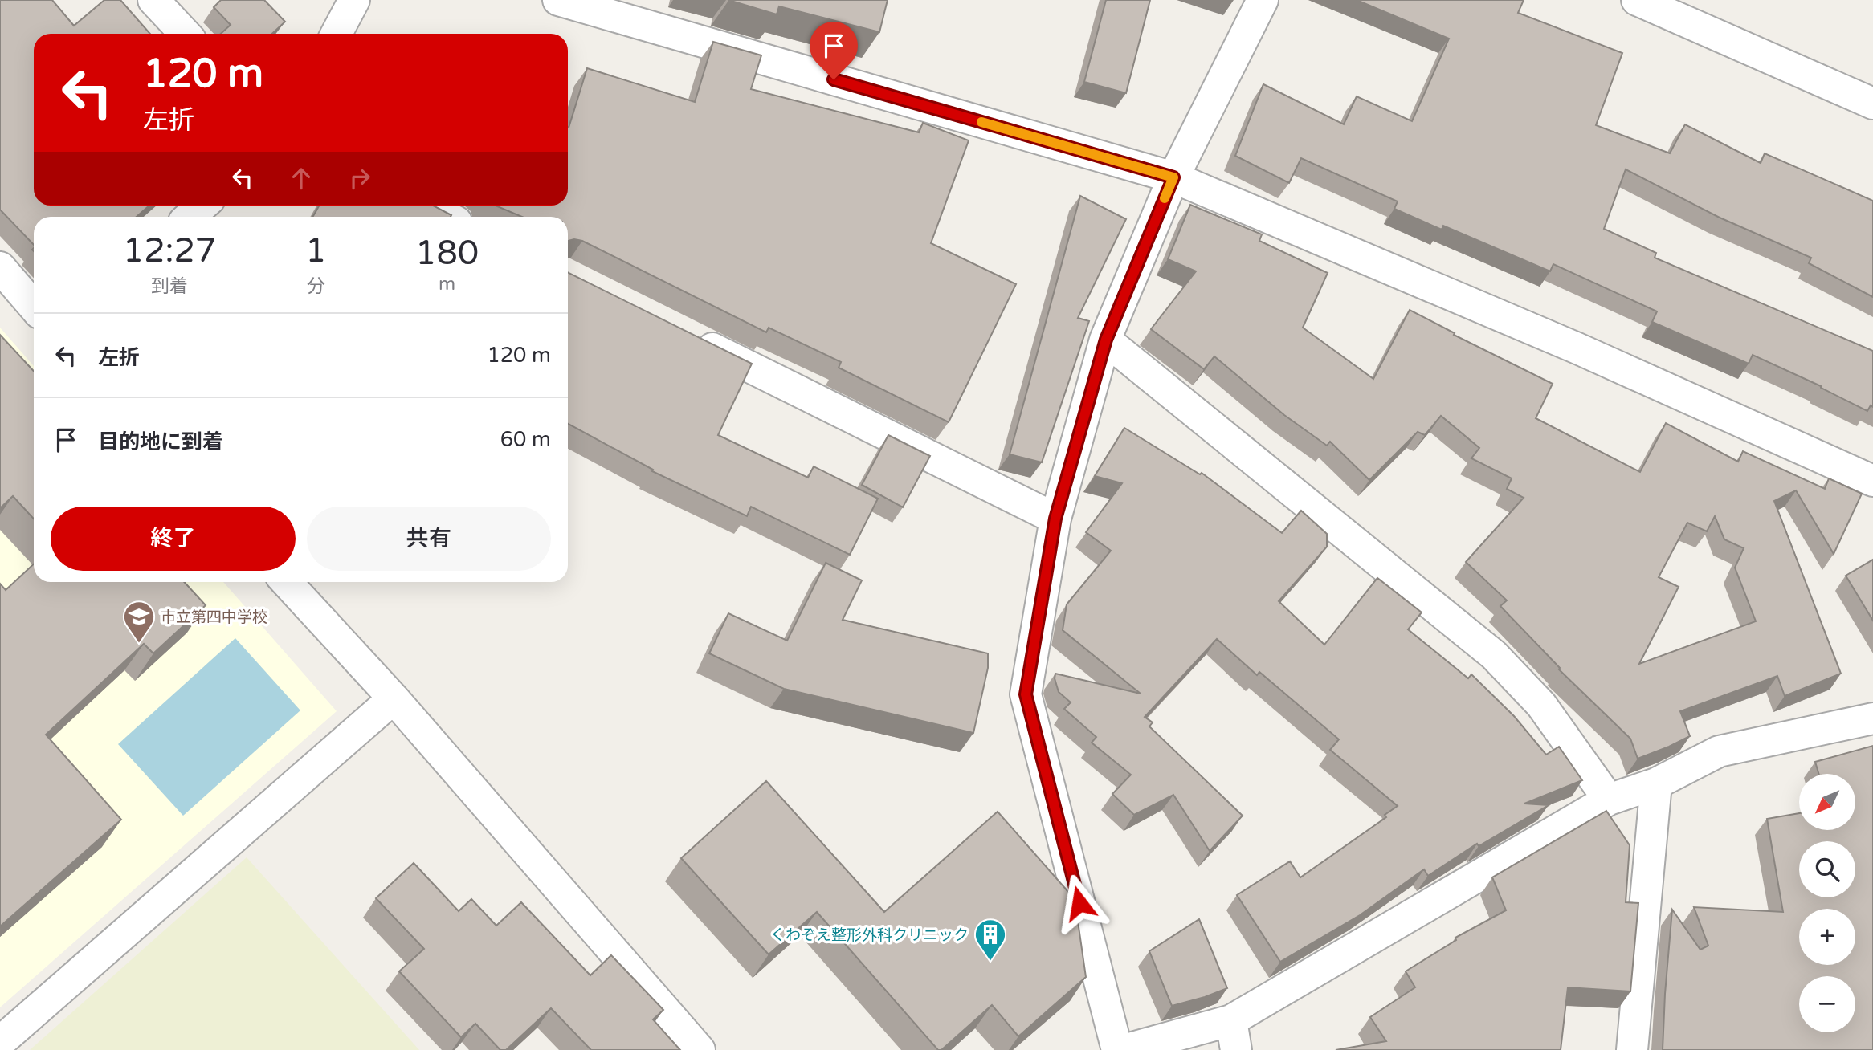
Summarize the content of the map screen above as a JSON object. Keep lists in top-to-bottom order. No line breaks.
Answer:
{"places":{"school or university":["市立第四中学校"],"building":["くわぞえ整形外科クリニック"]},"north":"bottom left","page":{"turn":["120 m","左折"],"eta":["12:27","到着","1","分","180","m"],"list":[{"name":"左折","value":"120 m"},{"name":"目的地に到着","value":"60 m"}],"buttons":["終了","共有"],"map_buttons":["+","−"]}}
